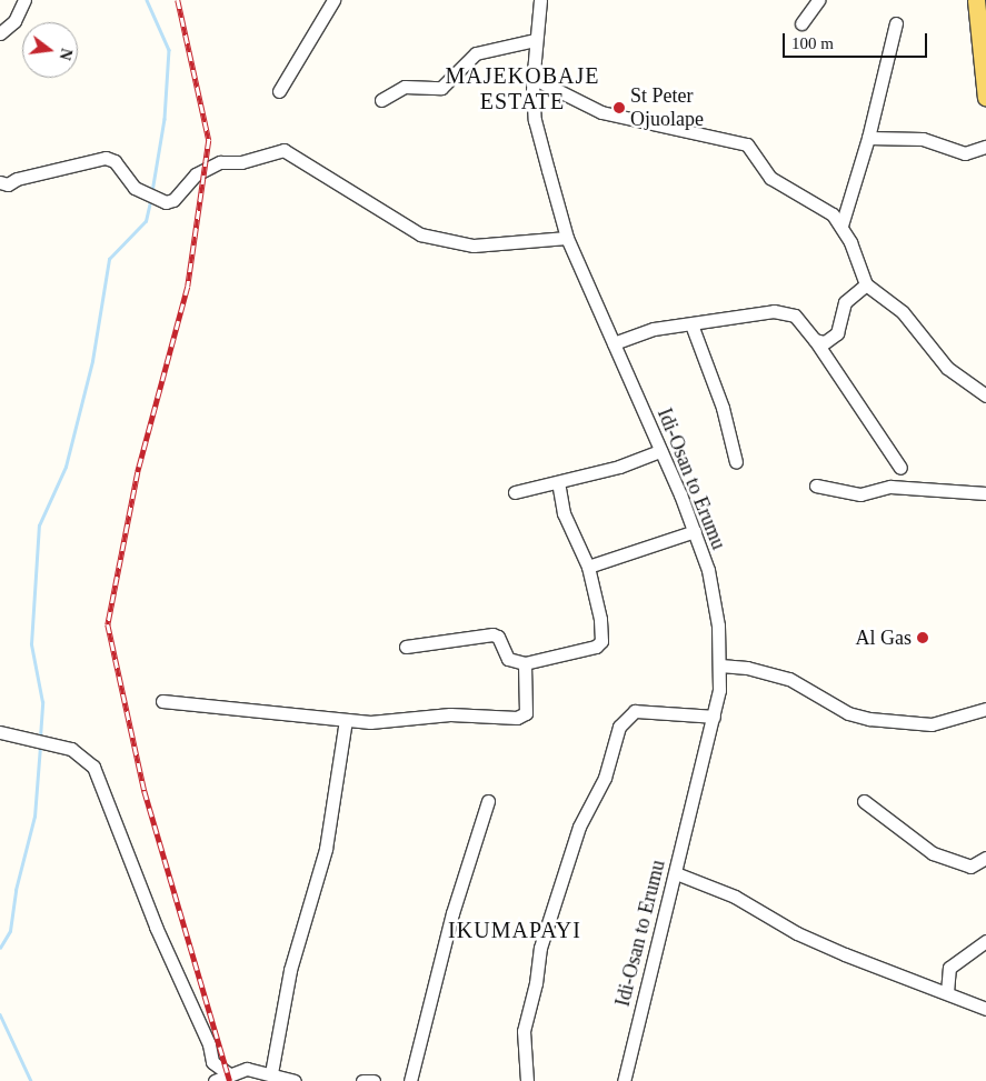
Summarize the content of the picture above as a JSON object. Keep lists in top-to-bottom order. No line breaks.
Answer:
{"streets":{"street":["Idi-Osan to Erumu"]},"districts":["MAJEKOBAJE ESTATE","IKUMAPAYI"],"places":["St Peter Ojuolape","Al Gas"],"scale_bar":"100 m","north":"right"}
